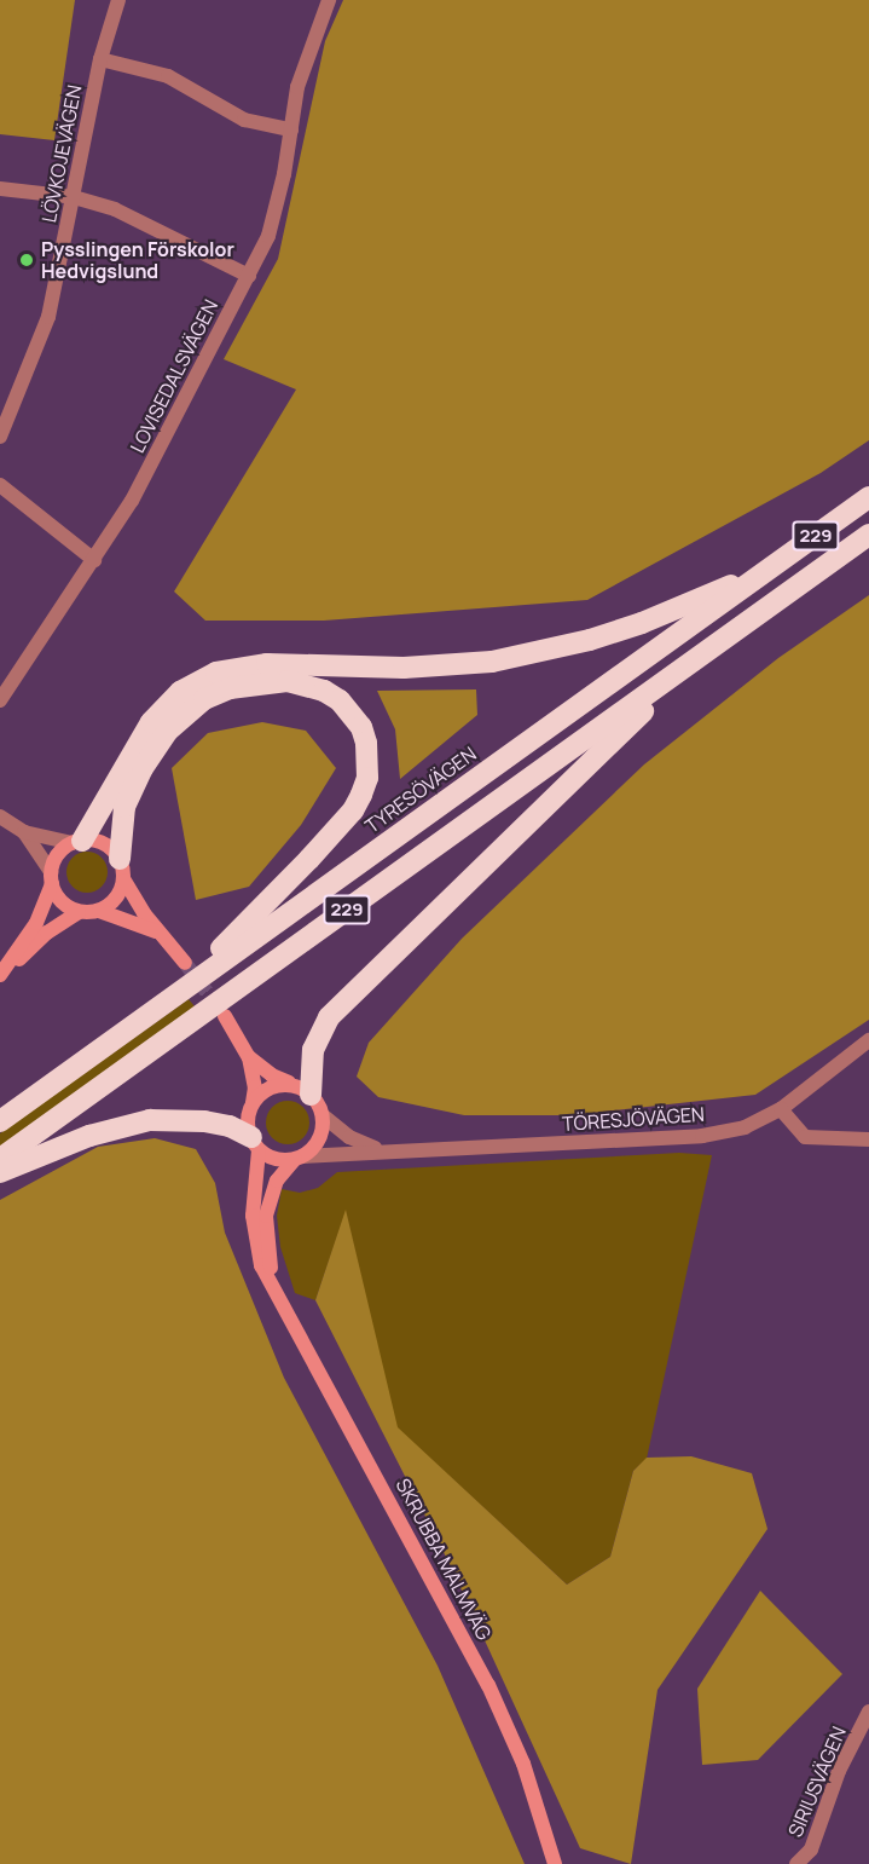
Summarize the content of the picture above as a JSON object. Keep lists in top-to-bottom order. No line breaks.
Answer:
{"streets":{"highway":["229","TYRESÖVÄGEN"],"street":["LÖVKOJEVÄGEN","LOVISEDALSVÄGEN","TÖRESJÖVÄGEN","SKRUBBA MALMVÄG","SIRIUSVÄGEN"]},"crossings":[["TÖRESJÖVÄGEN","SKRUBBA MALMVÄG"]],"places":["Pysslingen Förskolor Hedvigslund"]}
